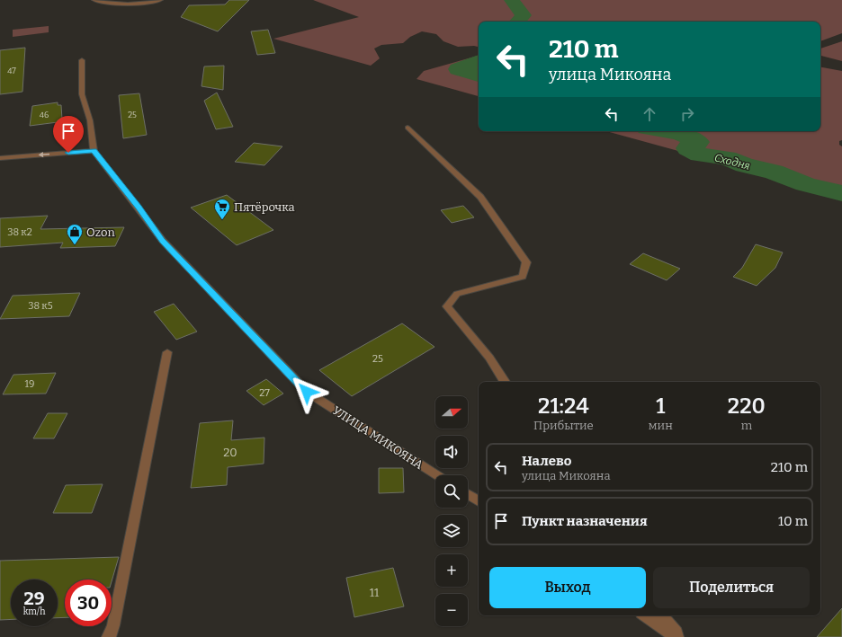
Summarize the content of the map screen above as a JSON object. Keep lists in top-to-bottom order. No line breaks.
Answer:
{"streets":{"street":["УЛИЦА МИКОЯНА"]},"water":["Сходня"],"places":{"supermarket":["Пятёрочка"],"shop":["Ozon"]},"house_numbers":["47","46","25","38 к2","38 к5","25","19","27","20","11"],"north":"right","page":{"turn":["210 m","улица Микояна"],"eta":["21:24","Прибытие","1","мин","220","m"],"map_buttons":["+","−"],"list":[{"name":"Налево","note":"улица Микояна","value":"210 m"},{"name":"Пункт назначения","value":"10 m"}],"buttons":["Выход","Поделиться"],"speed":"29 km/h","limit":"30"}}
